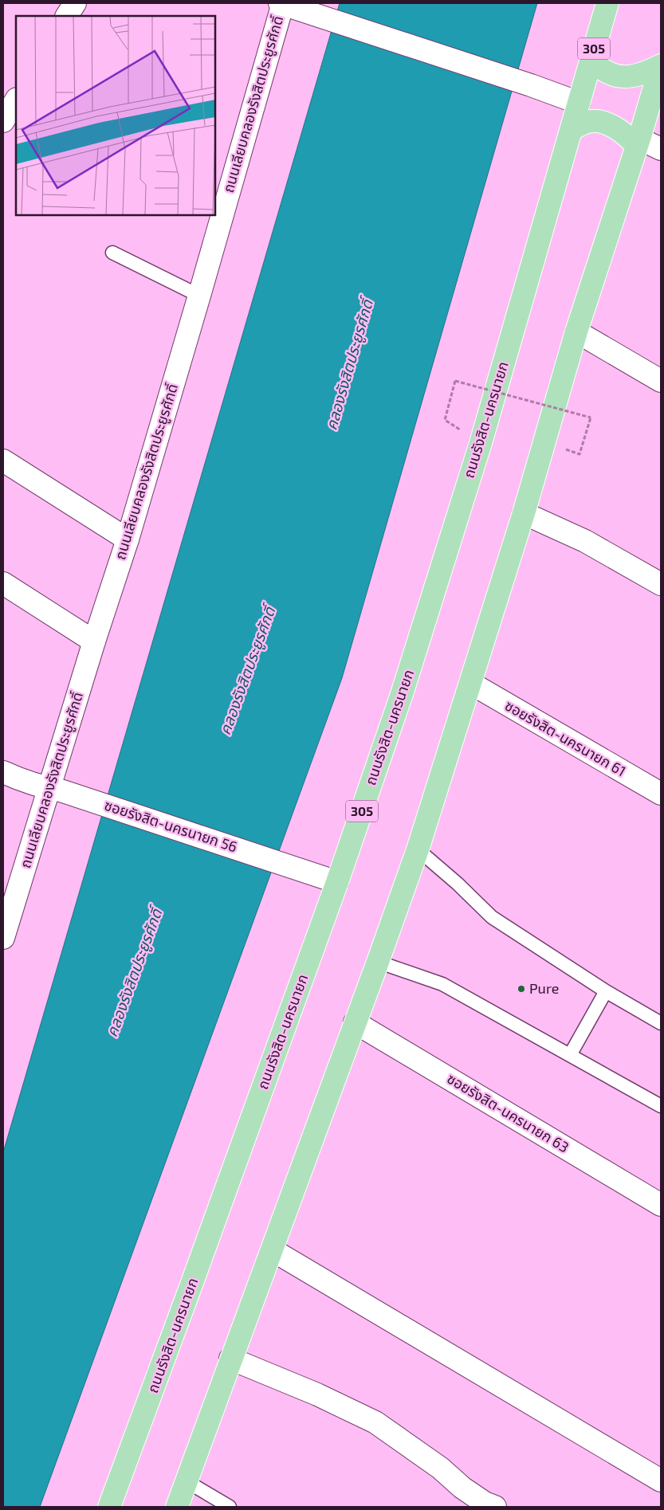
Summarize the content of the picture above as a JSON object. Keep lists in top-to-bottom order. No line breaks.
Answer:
{"streets":{"main road":["305","ถนนรังสิต-นครนายก"],"street":["ถนนเลียบคลองรังสิตประยูรศักดิ์","ซอยรังสิต-นครนายก 61","ซอยรังสิต-นครนายก 56","ซอยรังสิต-นครนายก 63"]},"crossings":[["ถนนเลียบคลองรังสิตประยูรศักดิ์","ซอยรังสิต-นครนายก 56"],["ถนนรังสิต-นครนายก","ซอยรังสิต-นครนายก 56"]],"water":["คลองรังสิตประยูรศักดิ์"],"places":["Pure"]}
